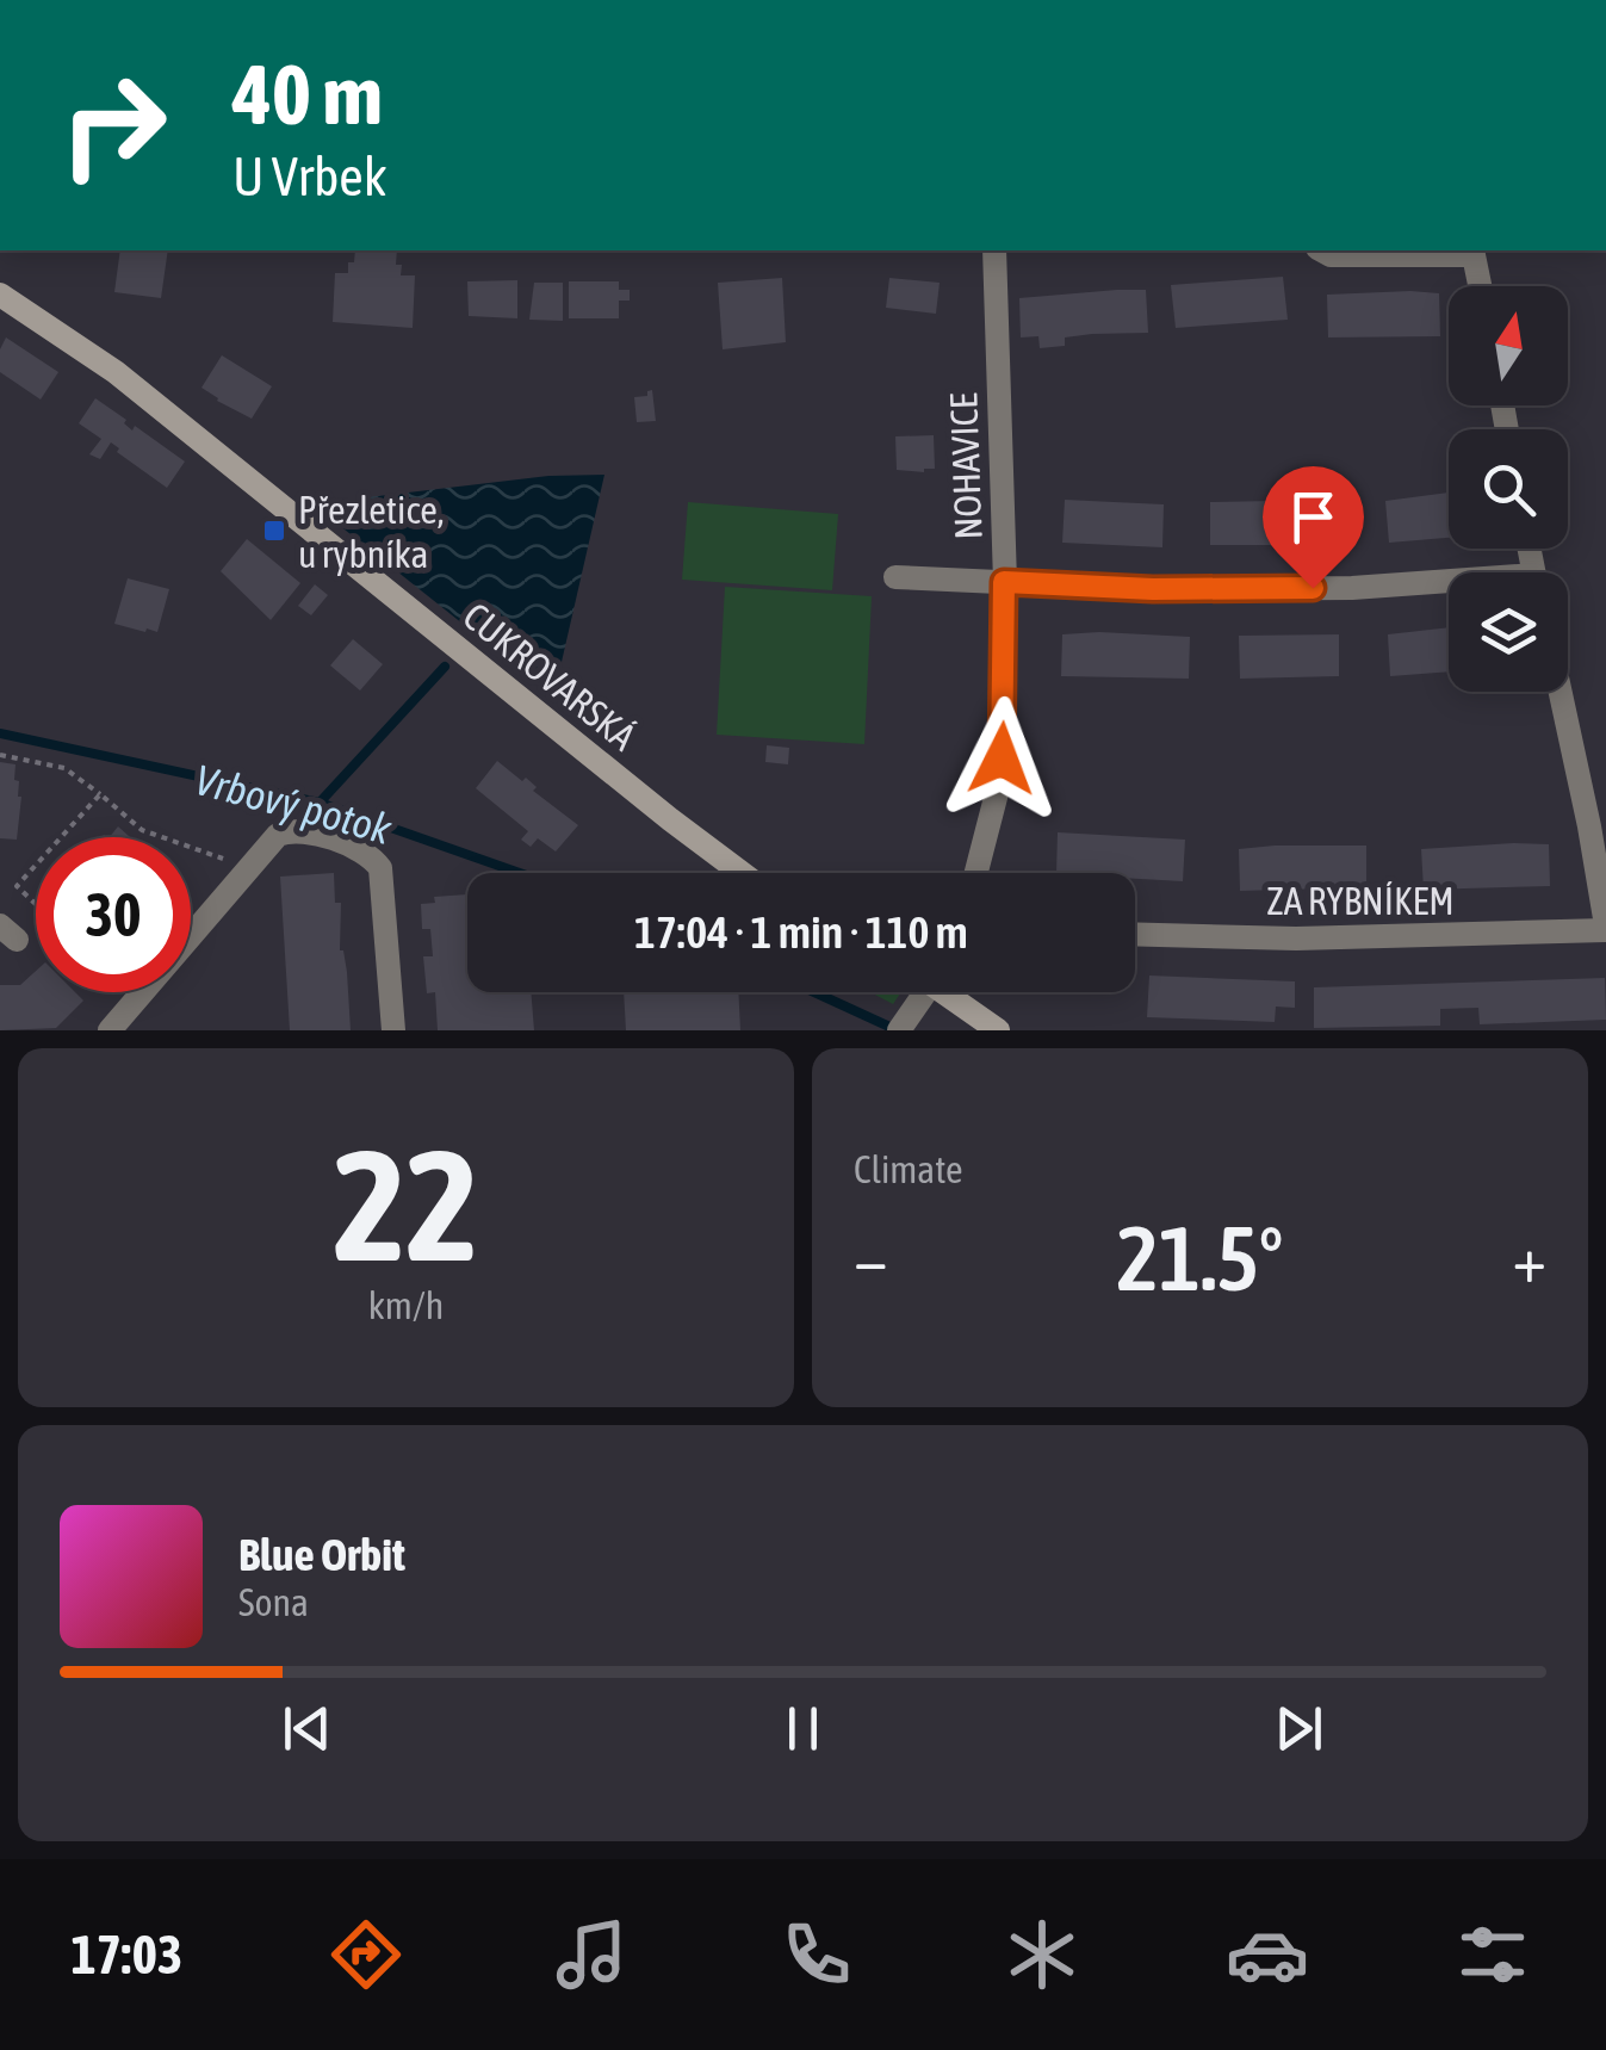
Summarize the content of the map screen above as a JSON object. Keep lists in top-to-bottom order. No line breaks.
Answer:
{"streets":{"street":["NOHAVICE","CUKROVARSKÁ","ZA RYBNÍKEM"]},"water":["Vrbový potok"],"places":{"transit":["Přezletice, u rybníka"]},"north":"top","page":{"turn":["40 m","U Vrbek"],"limit":"30","trip":"17:04 · 1 min · 110 m","tile":[["22","km/h"],"Climate"],"heat":["−","21.5°","+"],"song":["Blue Orbit","Sona"],"tabs":"17:03"}}
